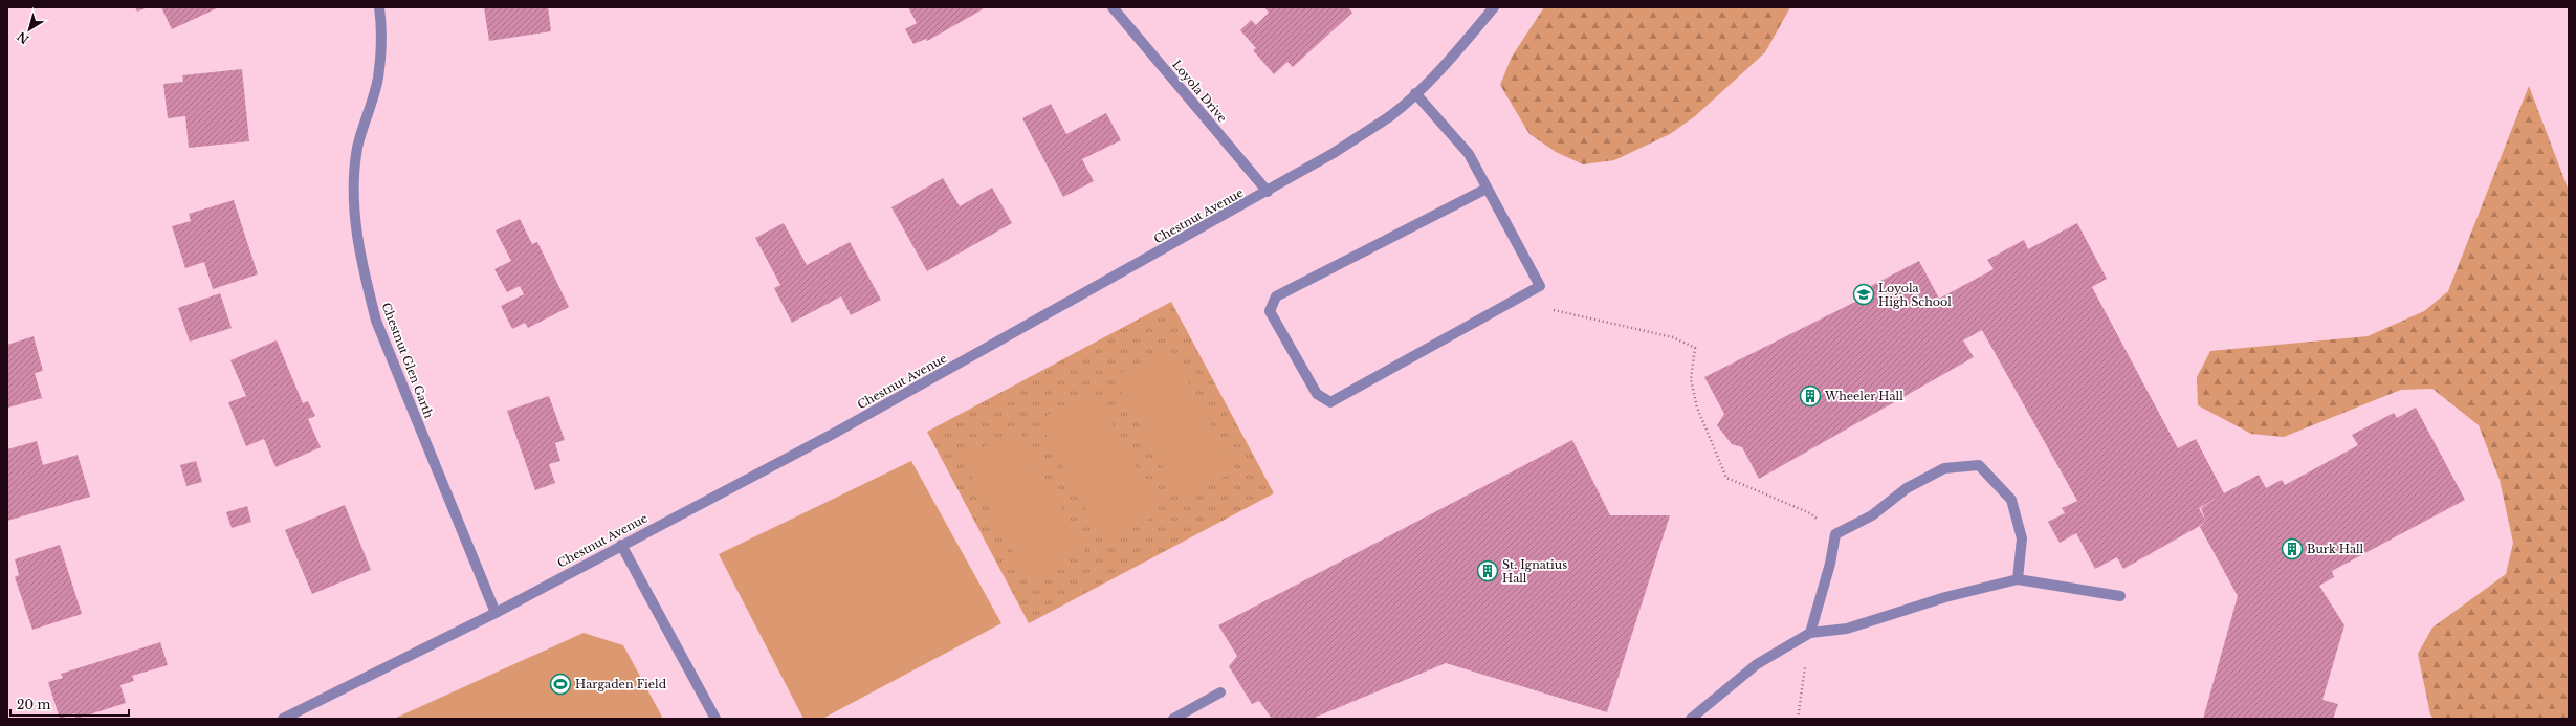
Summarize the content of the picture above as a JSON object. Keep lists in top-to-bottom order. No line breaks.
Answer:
{"streets":{"street":["Loyola Drive","Chestnut Avenue","Chestnut Glen Garth"]},"crossings":[["Loyola Drive","Chestnut Avenue"],["Chestnut Avenue","Chestnut Glen Garth"]],"places":{"school or university":["Loyola High School"],"building":["Wheeler Hall","Burk Hall","St. Ignatius Hall"],"sports":["Hargaden Field"]},"scale_bar":"20 m","north":"bottom left"}
